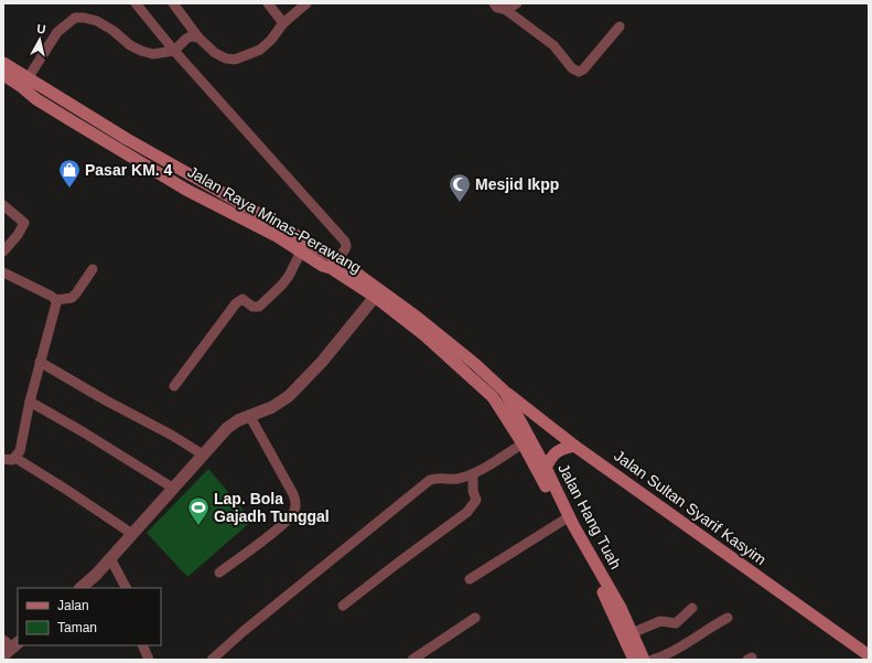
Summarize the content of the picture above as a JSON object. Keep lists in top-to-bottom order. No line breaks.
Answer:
{"streets":{"main road":["Jalan Raya Minas-Perawang","Jalan Sultan Syarif Kasyim","Jalan Hang Tuah"]},"crossings":[["Jalan Raya Minas-Perawang","Jalan Sultan Syarif Kasyim"],["Jalan Raya Minas-Perawang","Jalan Hang Tuah"],["Jalan Sultan Syarif Kasyim","Jalan Hang Tuah"]],"places":{"shop":["Pasar KM. 4"],"mosque":["Mesjid Ikpp"],"sports":["Lap. Bola Gajadh Tunggal"]},"legend":["Jalan","Taman"],"north":"top"}
